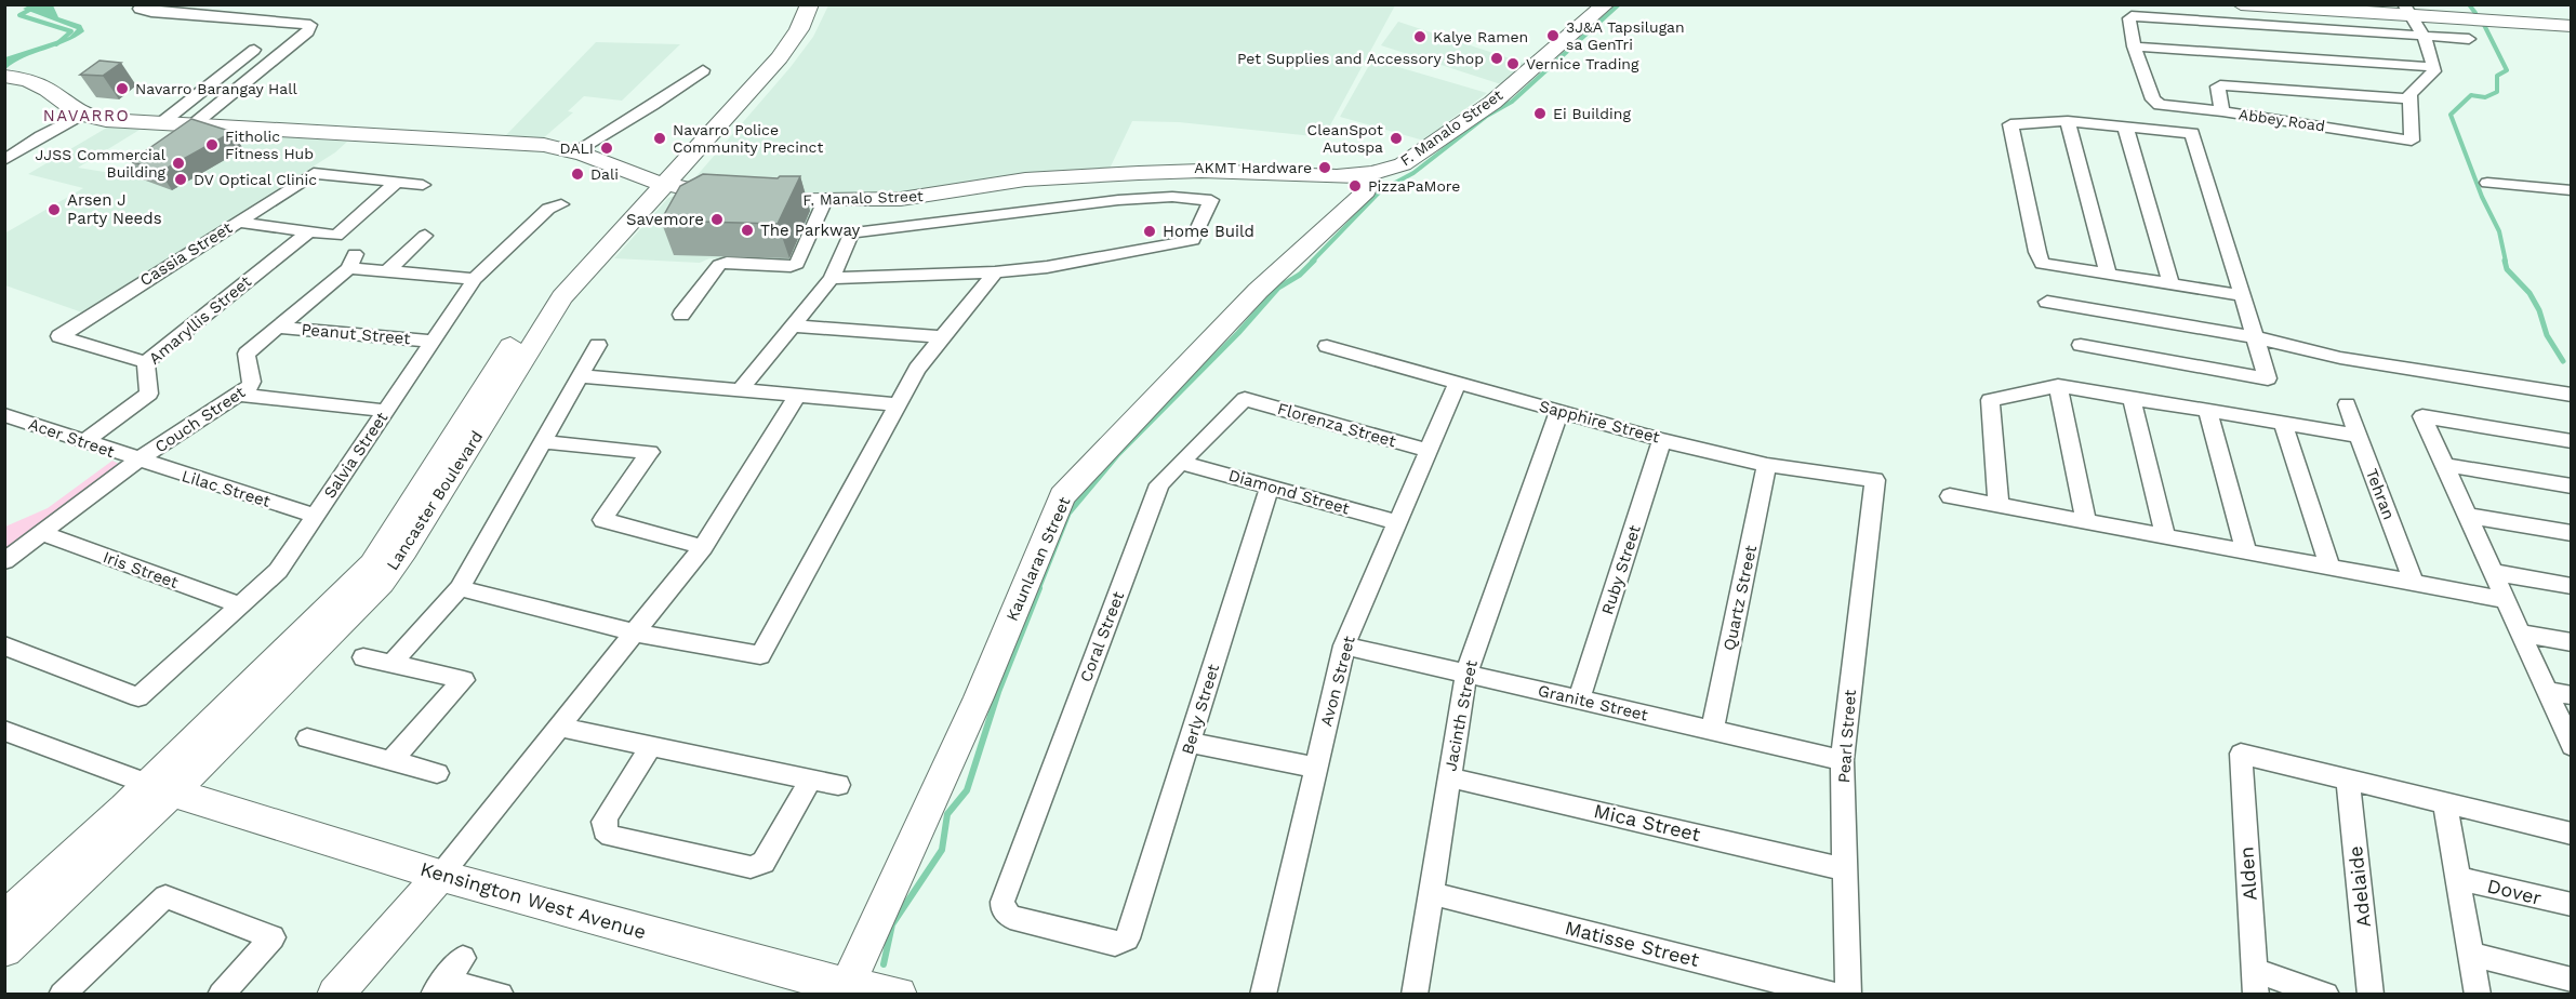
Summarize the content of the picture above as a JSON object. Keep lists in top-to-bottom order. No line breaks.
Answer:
{"streets":{"street":["Abbey Road","F. Manalo Street","Cassia Street","Amaryllis Street","Peanut Street","Couch Street","Sapphire Street","Florenza Street","Acer Street","Salvia Street","Lilac Street","Diamond Street","Tehran","Lancaster Boulevard","Kaunlaran Street","Iris Street","Ruby Street","Quartz Street","Coral Street","Avon Street","Granite Street","Berly Street","Jacinth Street","Pearl Street","Mica Street","Alden","Adelaide","Dover","Kensington West Avenue","Matisse Street"]},"crossings":[["F. Manalo Street","Lancaster Boulevard"],["F. Manalo Street","Kaunlaran Street"],["Cassia Street","Amaryllis Street"],["Amaryllis Street","Acer Street"],["Peanut Street","Couch Street"],["Peanut Street","Salvia Street"],["Couch Street","Acer Street"],["Couch Street","Lilac Street"],["Couch Street","Iris Street"],["Sapphire Street","Ruby Street"],["Sapphire Street","Quartz Street"],["Sapphire Street","Avon Street"],["Sapphire Street","Jacinth Street"],["Sapphire Street","Pearl Street"],["Florenza Street","Coral Street"],["Florenza Street","Avon Street"],["Acer Street","Lilac Street"],["Salvia Street","Lilac Street"],["Salvia Street","Iris Street"],["Diamond Street","Coral Street"],["Diamond Street","Avon Street"],["Diamond Street","Berly Street"],["Lancaster Boulevard","Kensington West Avenue"],["Kaunlaran Street","Kensington West Avenue"],["Ruby Street","Granite Street"],["Quartz Street","Granite Street"],["Coral Street","Berly Street"],["Avon Street","Granite Street"],["Granite Street","Jacinth Street"],["Granite Street","Pearl Street"],["Jacinth Street","Mica Street"],["Jacinth Street","Matisse Street"],["Pearl Street","Mica Street"],["Alden","Adelaide"]],"districts":["NAVARRO"],"places":["3J&A Tapsilugan sa GenTri","Kalye Ramen","Pet Supplies and Accessory Shop","Vernice Trading","Navarro Barangay Hall","Ei Building","Navarro Police Community Precinct","CleanSpot Autospa","Fitholic Fitness Hub","DALI","JJSS Commercial Building","AKMT Hardware","Dali","DV Optical Clinic","PizzaPaMore","Arsen J Party Needs","Savemore","The Parkway","Home Build"]}
